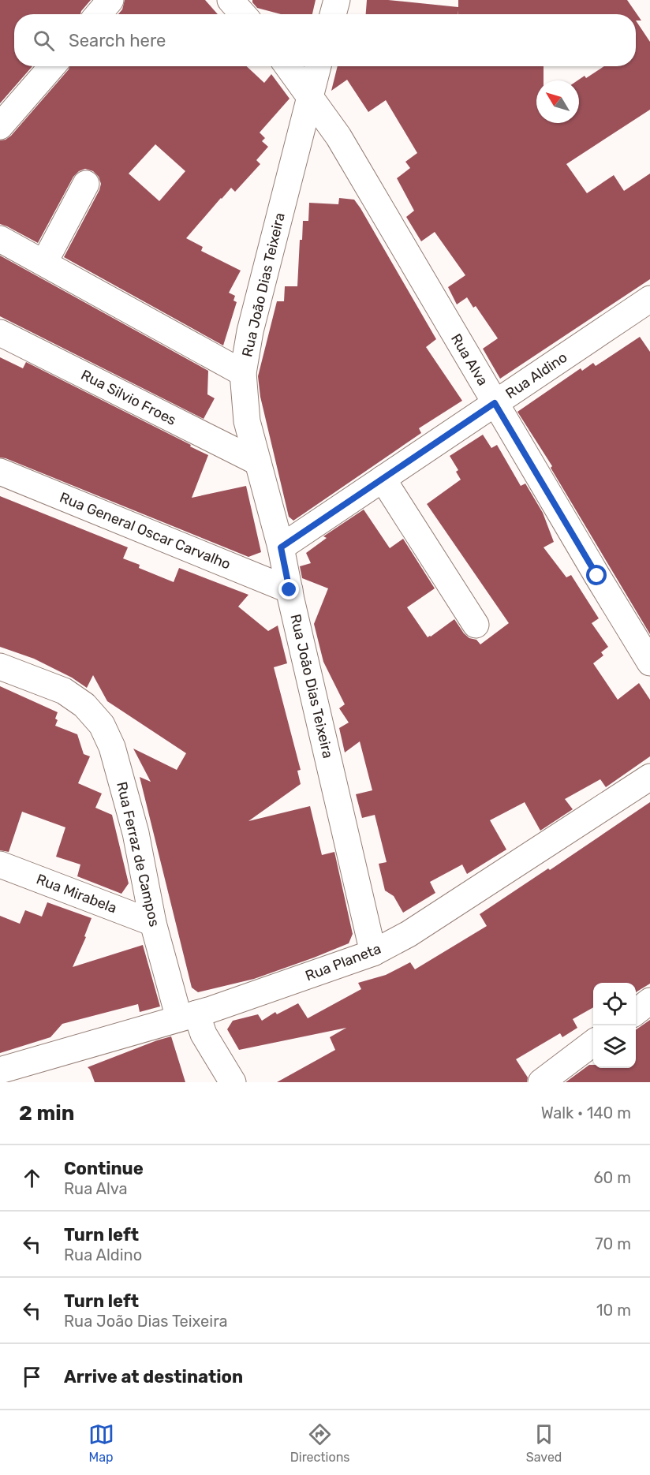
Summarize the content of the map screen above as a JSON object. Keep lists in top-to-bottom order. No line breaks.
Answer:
{"streets":{"street":["Rua João Dias Teixeira","Rua Alva","Rua Aldino","Rua Silvio Froes","Rua General Oscar Carvalho","Rua Ferraz de Campos","Rua Mirabela","Rua Planeta"]},"crossings":[["Rua João Dias Teixeira","Rua Alva"],["Rua João Dias Teixeira","Rua Aldino"],["Rua João Dias Teixeira","Rua Silvio Froes"],["Rua João Dias Teixeira","Rua General Oscar Carvalho"],["Rua João Dias Teixeira","Rua Planeta"],["Rua Alva","Rua Aldino"],["Rua Ferraz de Campos","Rua Mirabela"],["Rua Ferraz de Campos","Rua Planeta"]],"north":"top left","page":{"search":"Search here","heading":["2 min","Walk · 140 m"],"list":[["Continue","Rua Alva","60 m"],["Turn left","Rua Aldino","70 m"],["Turn left","Rua João Dias Teixeira","10 m"],"Arrive at destination"],"nav":["Map","Directions","Saved"]}}
